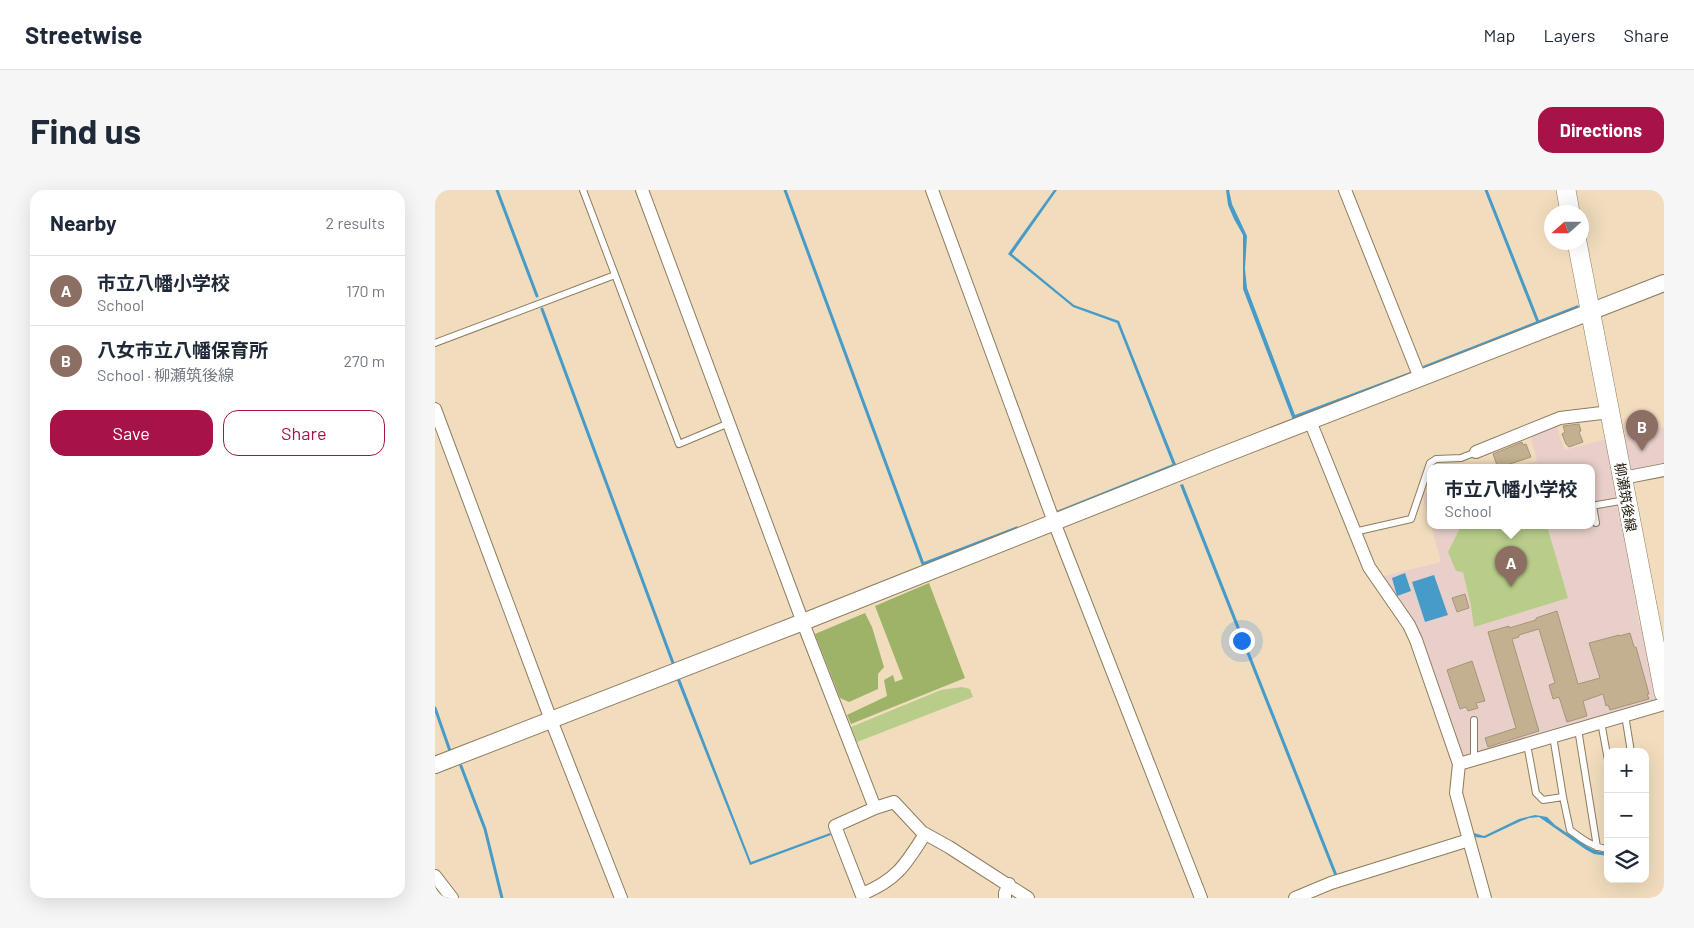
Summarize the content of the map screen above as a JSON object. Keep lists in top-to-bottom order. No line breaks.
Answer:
{"streets":{"main road":["柳瀬筑後線"]},"north":"left","page":{"header":"Streetwise","nav":["Map","Layers","Share"],"buttons":["Directions",["Save","Share"]],"title":"Find us","heading":["Nearby","2 results"],"list":[{"mark":"A","name":"市立八幡小学校","note":"School","value":"170 m"},{"mark":"B","name":"八女市立八幡保育所","note":"School · 柳瀬筑後線","value":"270 m"}],"pins":["B","A"],"popup":["市立八幡小学校","School"],"map_buttons":["+","−"]}}
